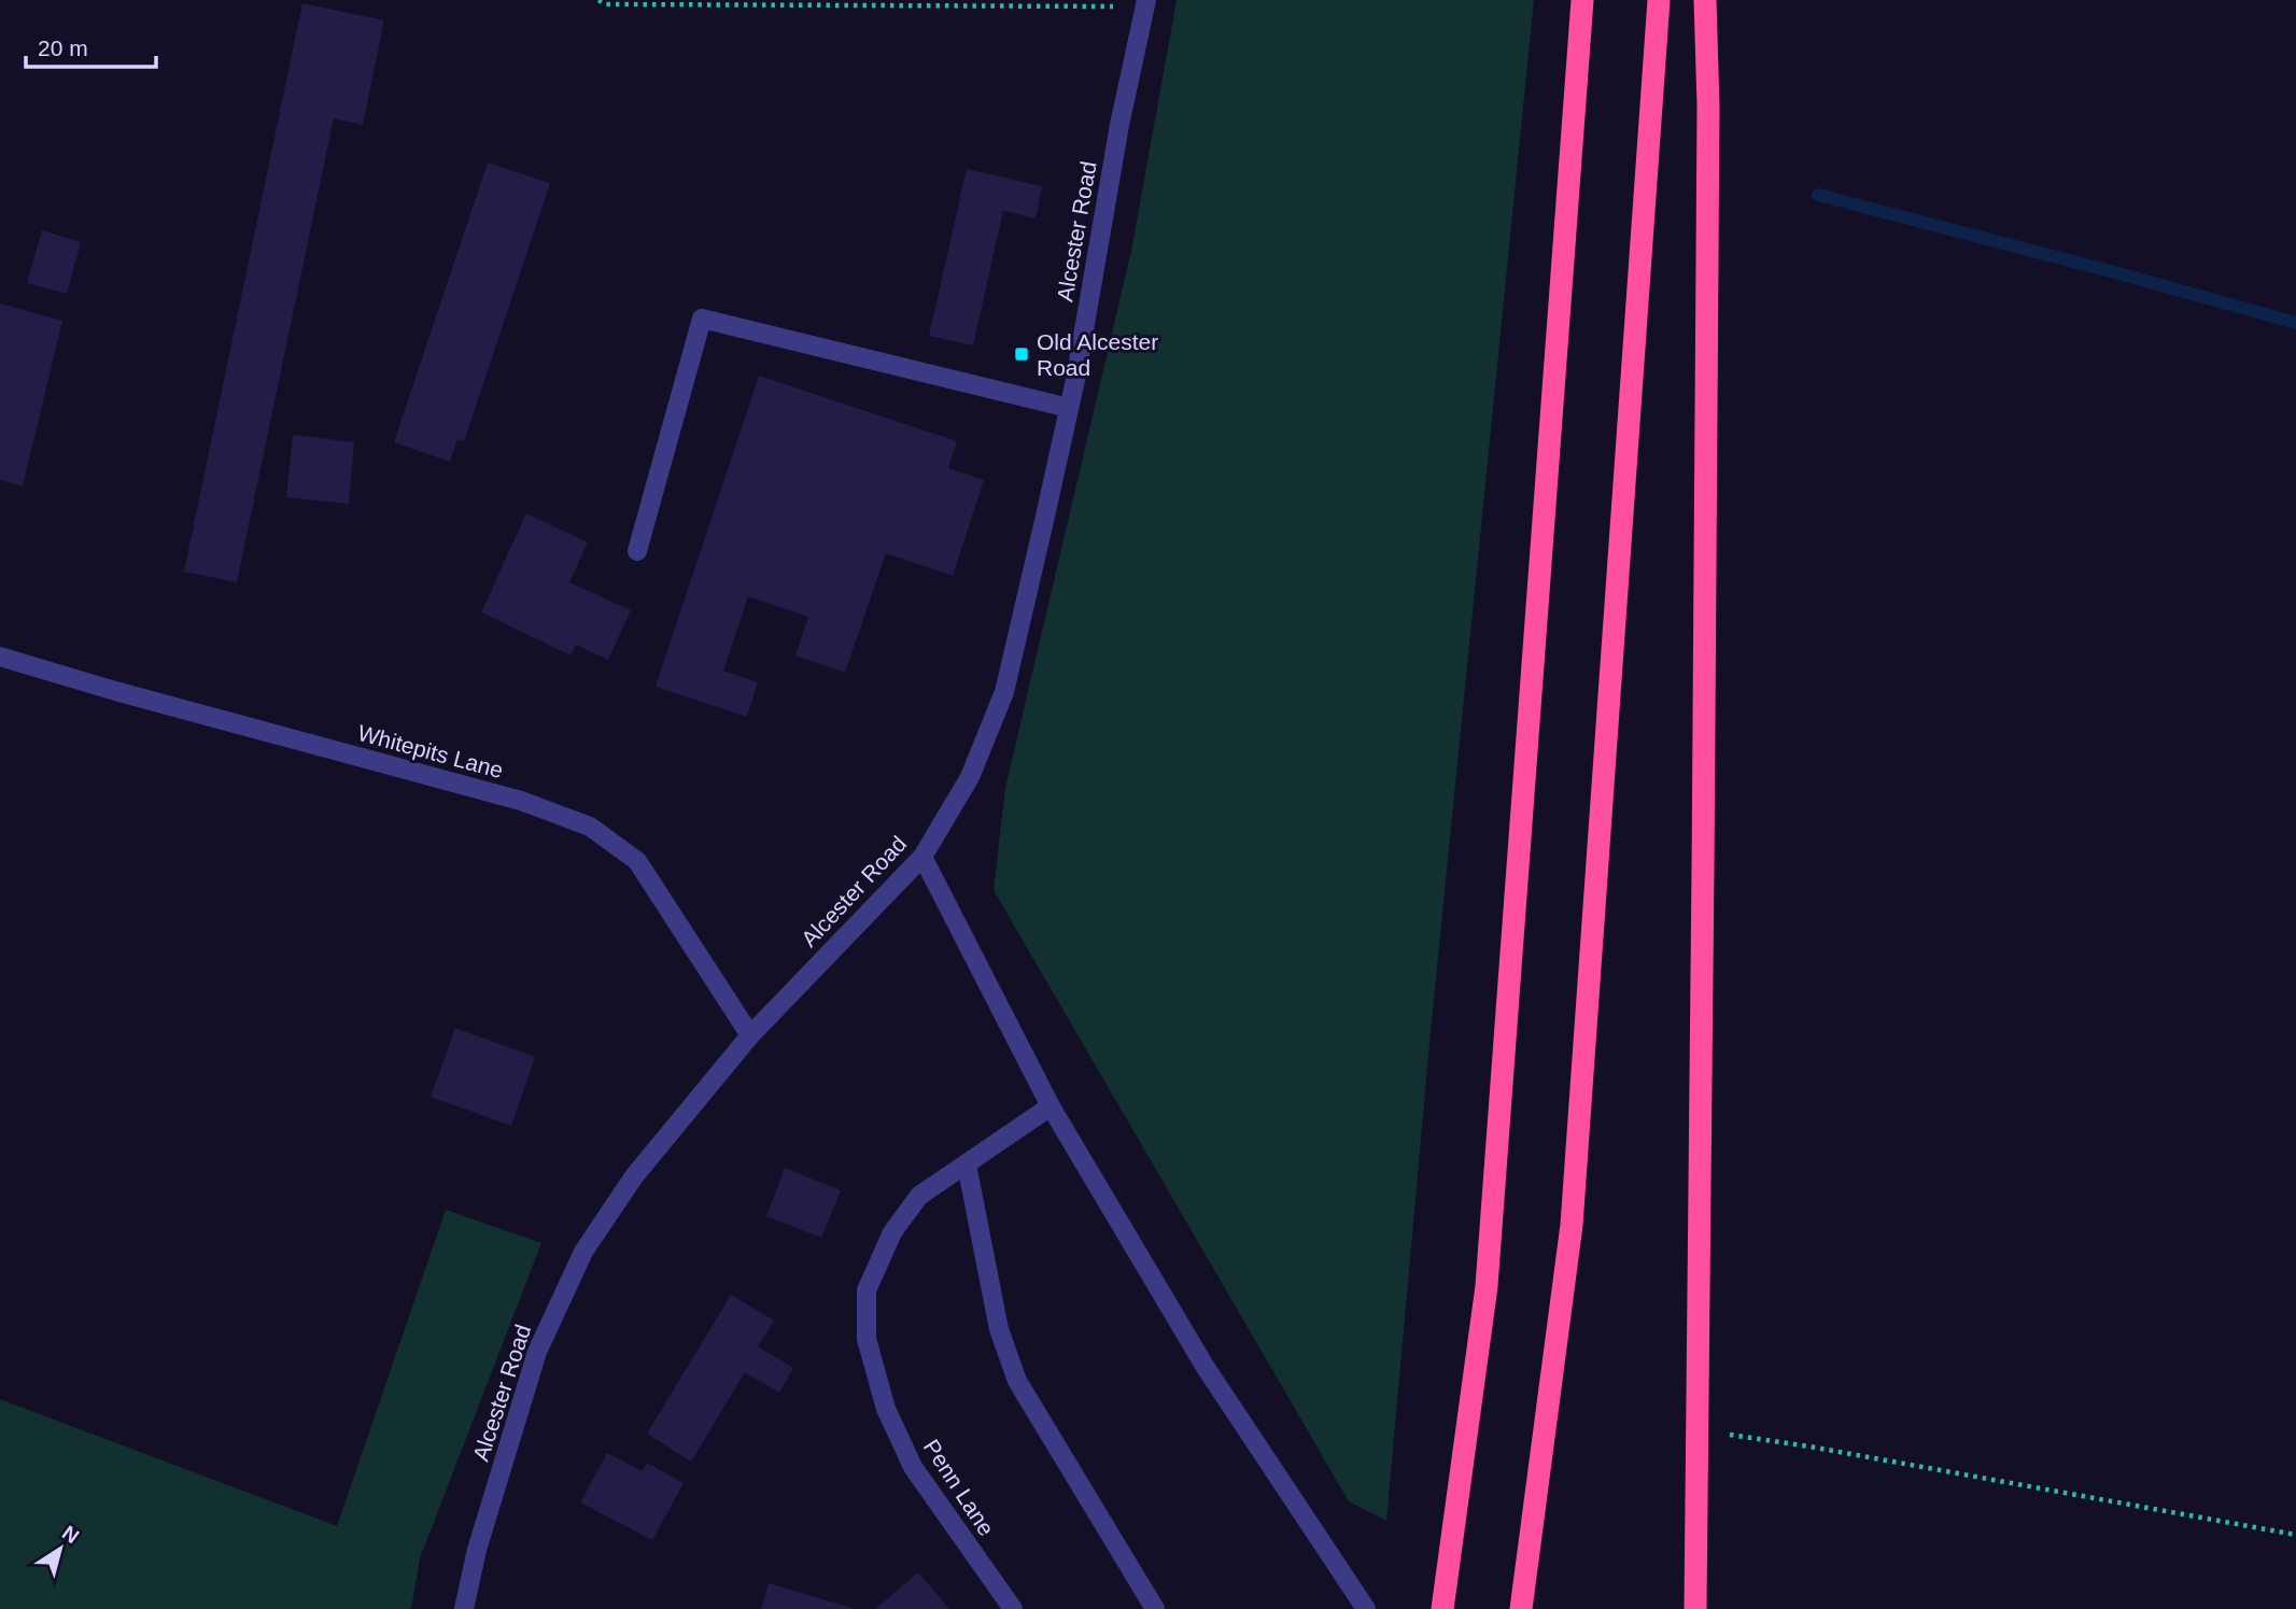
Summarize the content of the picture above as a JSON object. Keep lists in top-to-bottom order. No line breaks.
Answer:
{"streets":{"street":["Alcester Road","Whitepits Lane","Penn Lane"]},"crossings":[["Alcester Road","Whitepits Lane"]],"places":{"transit":["Old Alcester Road"]},"scale_bar":"20 m","north":"top right"}
